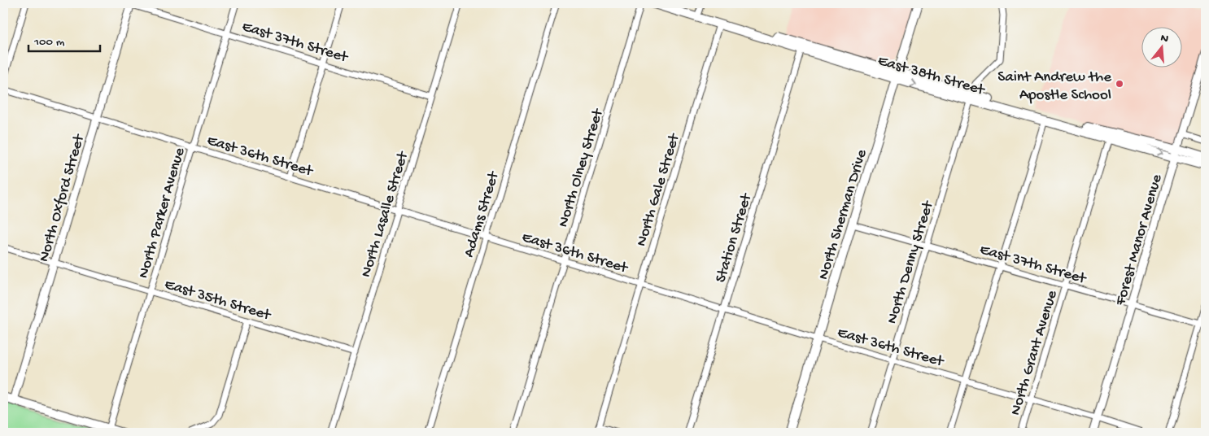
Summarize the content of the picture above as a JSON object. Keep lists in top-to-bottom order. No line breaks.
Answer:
{"streets":{"main road":["East 38th Street","North Sherman Drive"],"street":["East 37th Street","East 36th Street","North Olney Street","North Gale Street","North Oxford Street","North Parker Avenue","North Lasalle Street","Adams Street","Station Street","Forest Manor Avenue","North Denny Street","East 35th Street","North Grant Avenue"]},"crossings":[["East 37th Street","North Oxford Street"],["East 37th Street","North Parker Avenue"],["East 37th Street","North Lasalle Street"],["East 37th Street","North Sherman Drive"],["East 37th Street","Forest Manor Avenue"],["East 37th Street","North Denny Street"],["East 37th Street","North Grant Avenue"],["East 38th Street","North Gale Street"],["East 38th Street","North Sherman Drive"],["East 38th Street","Station Street"],["East 38th Street","Forest Manor Avenue"],["East 38th Street","North Denny Street"],["East 38th Street","North Grant Avenue"],["East 36th Street","North Olney Street"],["East 36th Street","North Gale Street"],["East 36th Street","North Oxford Street"],["East 36th Street","North Parker Avenue"],["East 36th Street","North Lasalle Street"],["East 36th Street","Adams Street"],["East 36th Street","North Sherman Drive"],["East 36th Street","Station Street"],["East 36th Street","Forest Manor Avenue"],["East 36th Street","North Denny Street"],["East 36th Street","North Grant Avenue"],["North Oxford Street","East 35th Street"],["North Parker Avenue","East 35th Street"],["North Lasalle Street","East 35th Street"]],"places":["Saint Andrew the Apostle School"],"scale_bar":"100 m","north":"top"}
